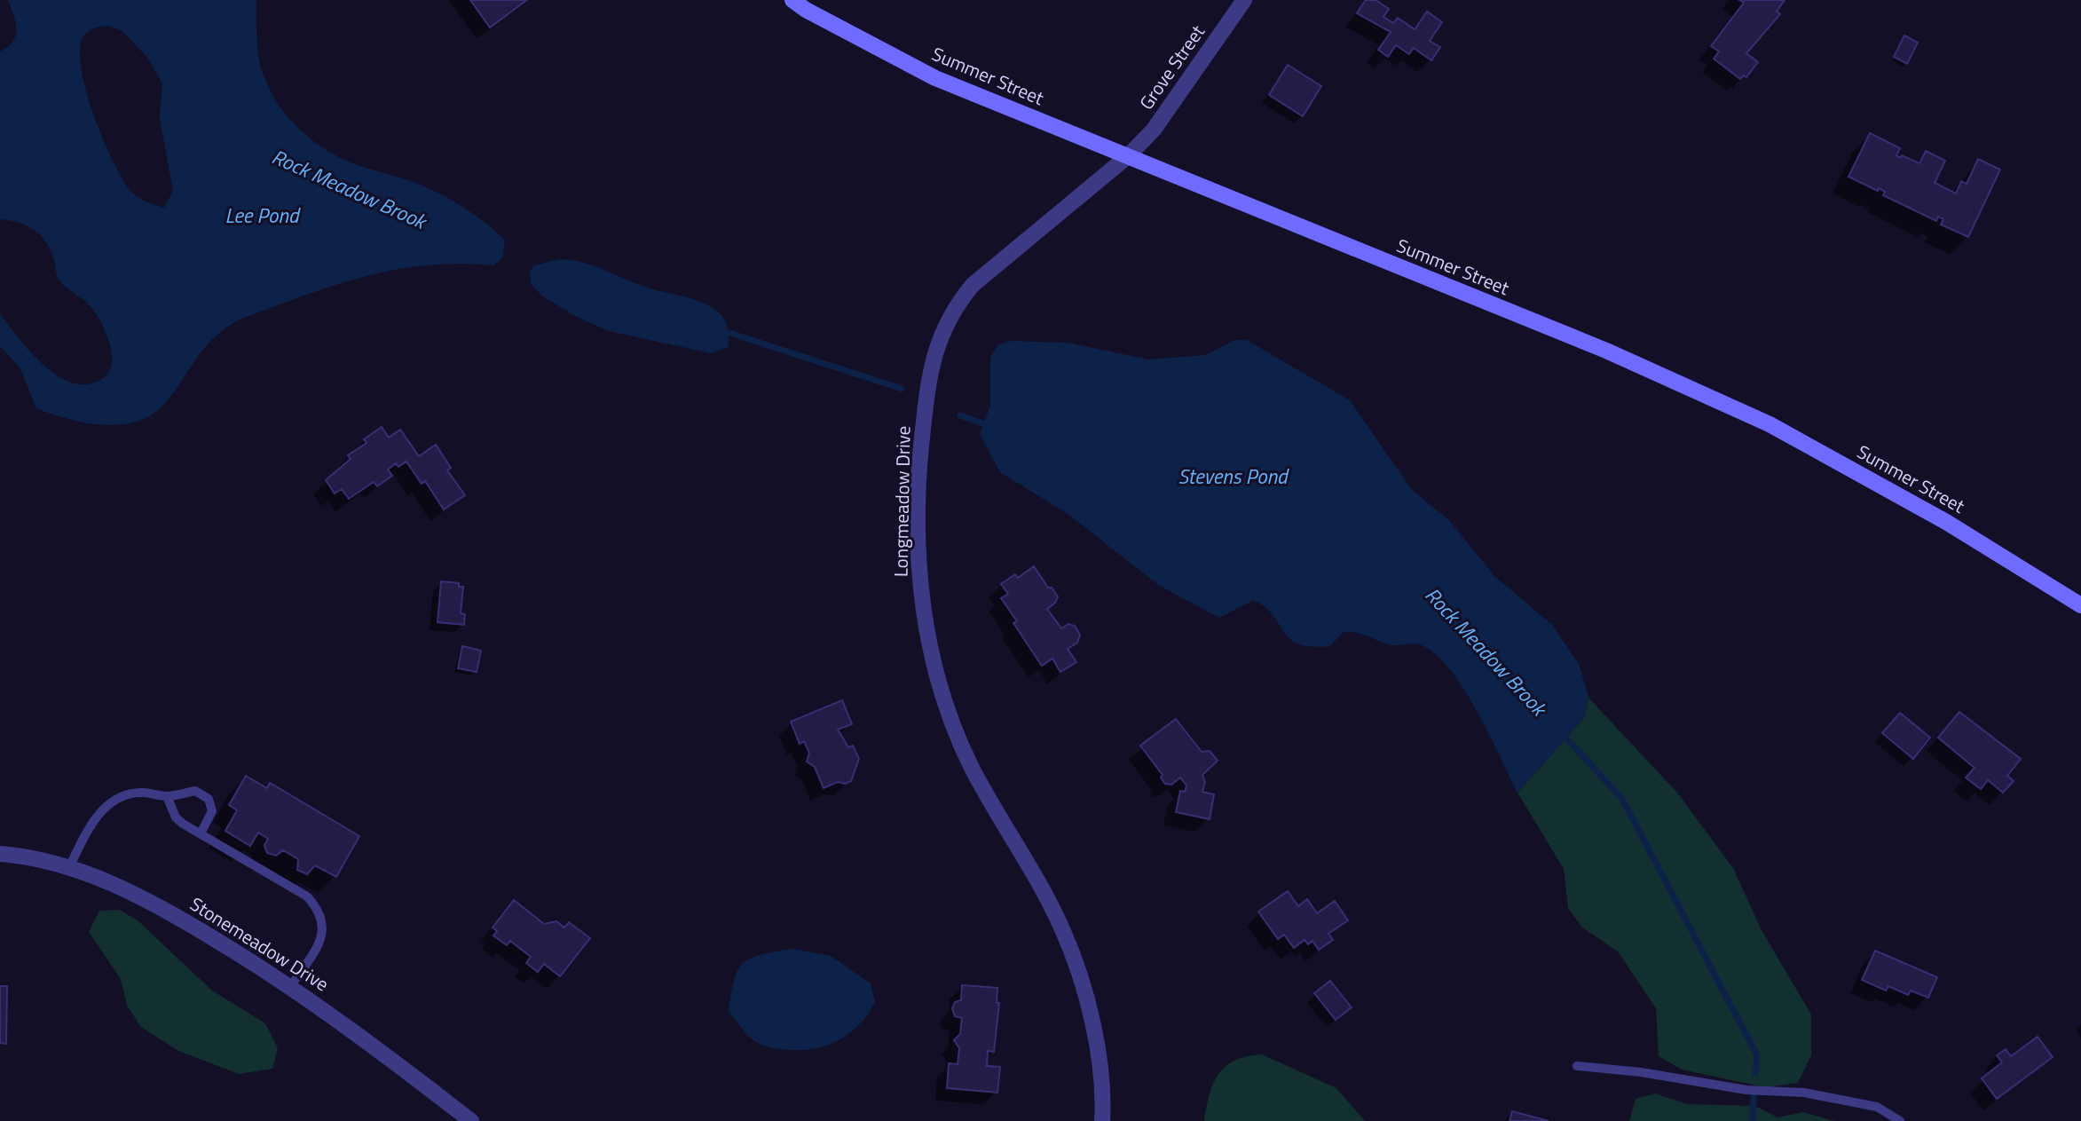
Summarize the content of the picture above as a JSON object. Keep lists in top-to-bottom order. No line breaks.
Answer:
{"streets":{"main road":["Summer Street"],"street":["Grove Street","Longmeadow Drive","Stonemeadow Drive"]},"crossings":[["Grove Street","Summer Street"],["Grove Street","Longmeadow Drive"],["Summer Street","Longmeadow Drive"]],"water":["Rock Meadow Brook","Lee Pond","Stevens Pond"]}
